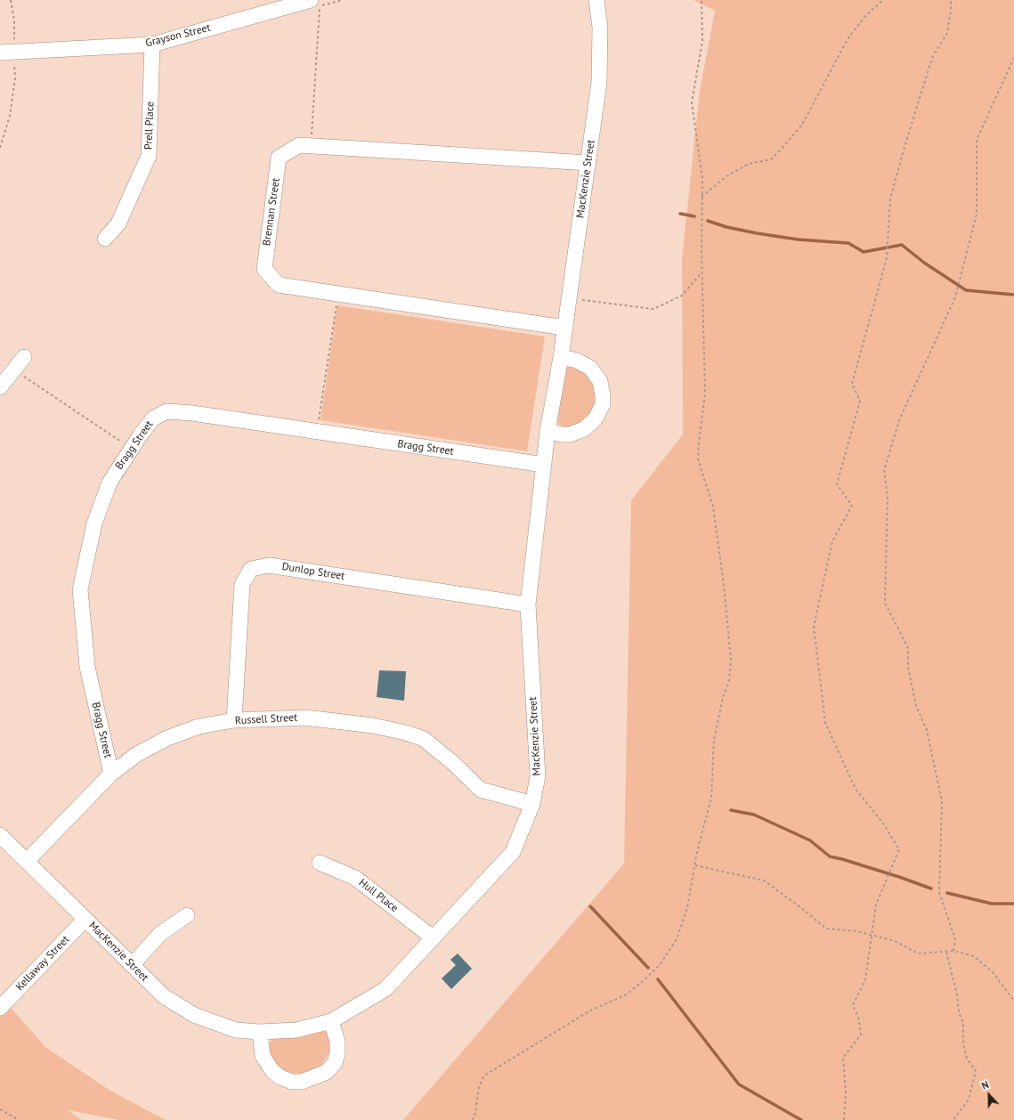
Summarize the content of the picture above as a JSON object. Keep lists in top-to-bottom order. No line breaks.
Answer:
{"streets":{"street":["Grayson Street","Prell Place","MacKenzie Street","Brennan Street","Bragg Street","Dunlop Street","Russell Street","Hull Place","Kellaway Street"]},"crossings":[["Grayson Street","Prell Place"],["MacKenzie Street","Brennan Street"],["MacKenzie Street","Bragg Street"],["MacKenzie Street","Dunlop Street"],["MacKenzie Street","Russell Street"],["MacKenzie Street","Hull Place"],["MacKenzie Street","Kellaway Street"],["Bragg Street","Russell Street"],["Dunlop Street","Russell Street"]],"north":"top"}
